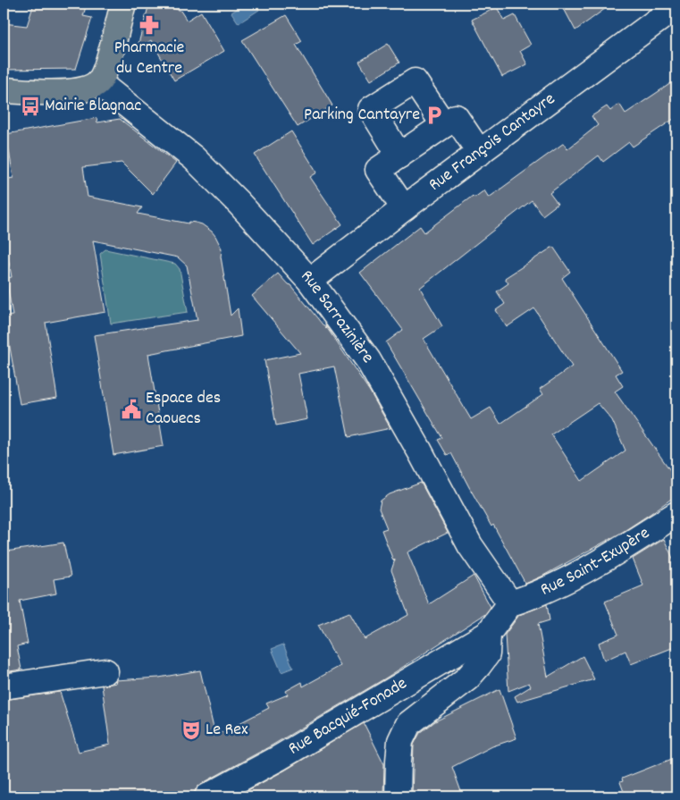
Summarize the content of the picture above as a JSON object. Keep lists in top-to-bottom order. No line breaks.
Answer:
{"streets":{"street":["Rue François Cantayre","Rue Sarrazinière","Rue Saint-Exupère","Rue Bacquié-Fonade"]},"crossings":[["Rue François Cantayre","Rue Sarrazinière"],["Rue Sarrazinière","Rue Saint-Exupère"]],"places":{"pharmacy":["Pharmacie du Centre"],"bus stop":["Mairie Blagnac"],"parking":["Parking Cantayre"],"public building":["Espace des Caouecs"],"theatre":["Le Rex"]}}
